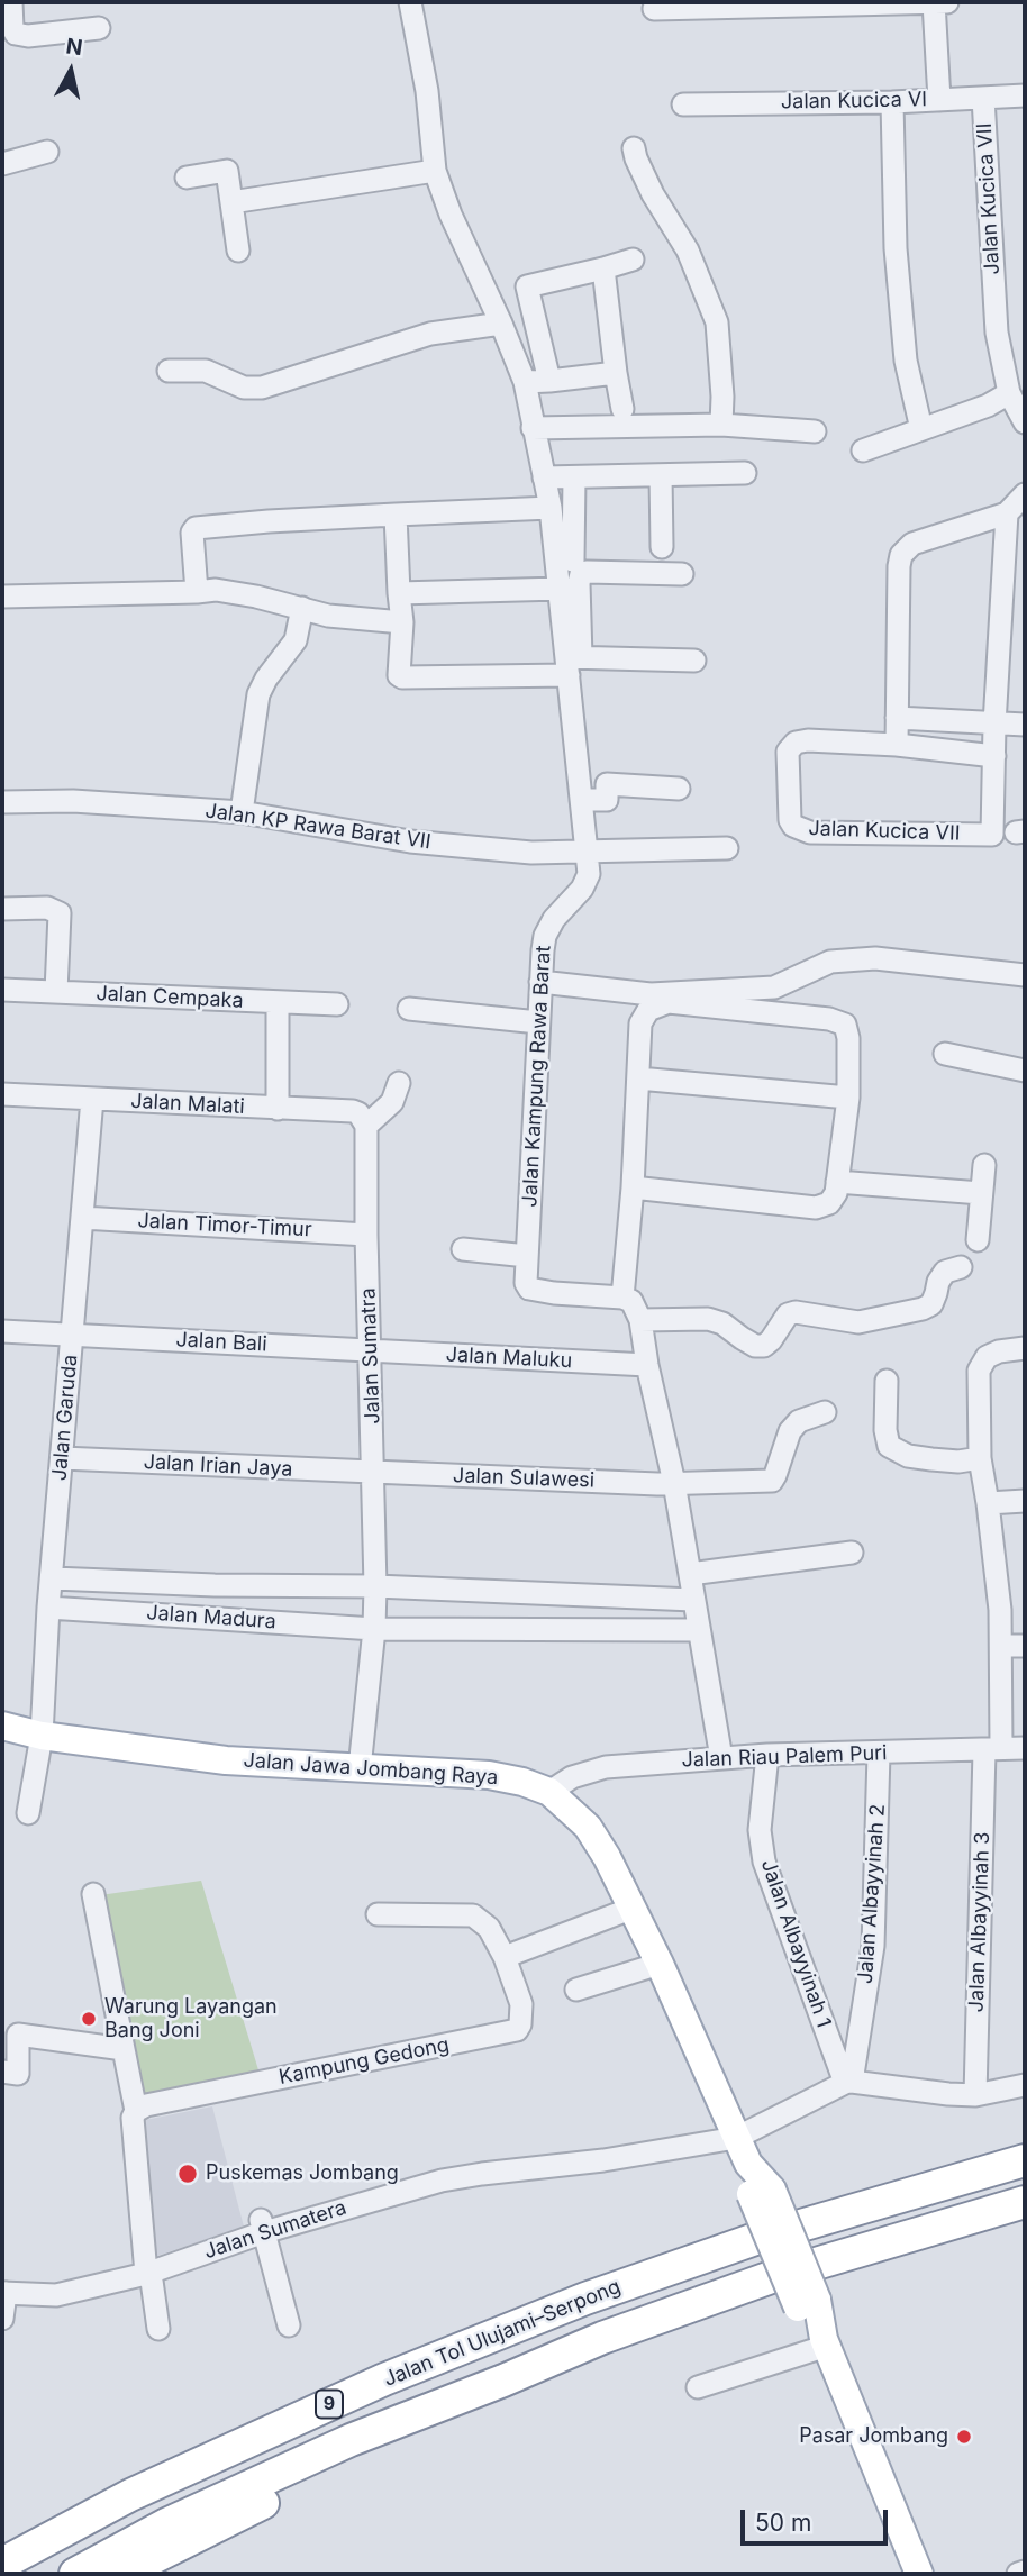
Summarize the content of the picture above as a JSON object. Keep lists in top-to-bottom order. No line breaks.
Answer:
{"streets":{"highway":["Jalan Tol Ulujami–Serpong","9"],"main road":["Jalan Jawa Jombang Raya"],"street":["Jalan Kucica VI","Jalan Kucica VII","Jalan KP Rawa Barat VII","Jalan Cempaka","Jalan Kampung Rawa Barat","Jalan Malati","Jalan Timor-Timur","Jalan Bali","Jalan Sumatra","Jalan Maluku","Jalan Garuda","Jalan Irian Jaya","Jalan Sulawesi","Jalan Madura","Jalan Riau Palem Puri","Jalan Albayyinah 2","Jalan Albayyinah 3","Jalan Albayyinah 1","Kampung Gedong","Jalan Sumatera"]},"crossings":[["Jalan Kucica VI","Jalan Kucica VII"],["Jalan KP Rawa Barat VII","Jalan Kampung Rawa Barat"],["Jalan Malati","Jalan Sumatra"],["Jalan Malati","Jalan Garuda"],["Jalan Timor-Timur","Jalan Sumatra"],["Jalan Timor-Timur","Jalan Garuda"],["Jalan Bali","Jalan Sumatra"],["Jalan Bali","Jalan Maluku"],["Jalan Bali","Jalan Garuda"],["Jalan Sumatra","Jalan Maluku"],["Jalan Sumatra","Jalan Irian Jaya"],["Jalan Sumatra","Jalan Sulawesi"],["Jalan Sumatra","Jalan Madura"],["Jalan Sumatra","Jalan Jawa Jombang Raya"],["Jalan Garuda","Jalan Irian Jaya"],["Jalan Garuda","Jalan Madura"],["Jalan Garuda","Jalan Jawa Jombang Raya"],["Jalan Irian Jaya","Jalan Sulawesi"],["Jalan Riau Palem Puri","Jalan Jawa Jombang Raya"],["Jalan Riau Palem Puri","Jalan Albayyinah 2"],["Jalan Riau Palem Puri","Jalan Albayyinah 3"],["Jalan Riau Palem Puri","Jalan Albayyinah 1"],["Jalan Jawa Jombang Raya","Jalan Sumatera"],["Jalan Albayyinah 2","Jalan Albayyinah 1"],["Jalan Albayyinah 2","Jalan Sumatera"],["Jalan Albayyinah 1","Jalan Sumatera"]],"places":["Warung Layangan Bang Joni","Puskemas Jombang","Pasar Jombang"],"scale_bar":"50 m","north":"top"}
